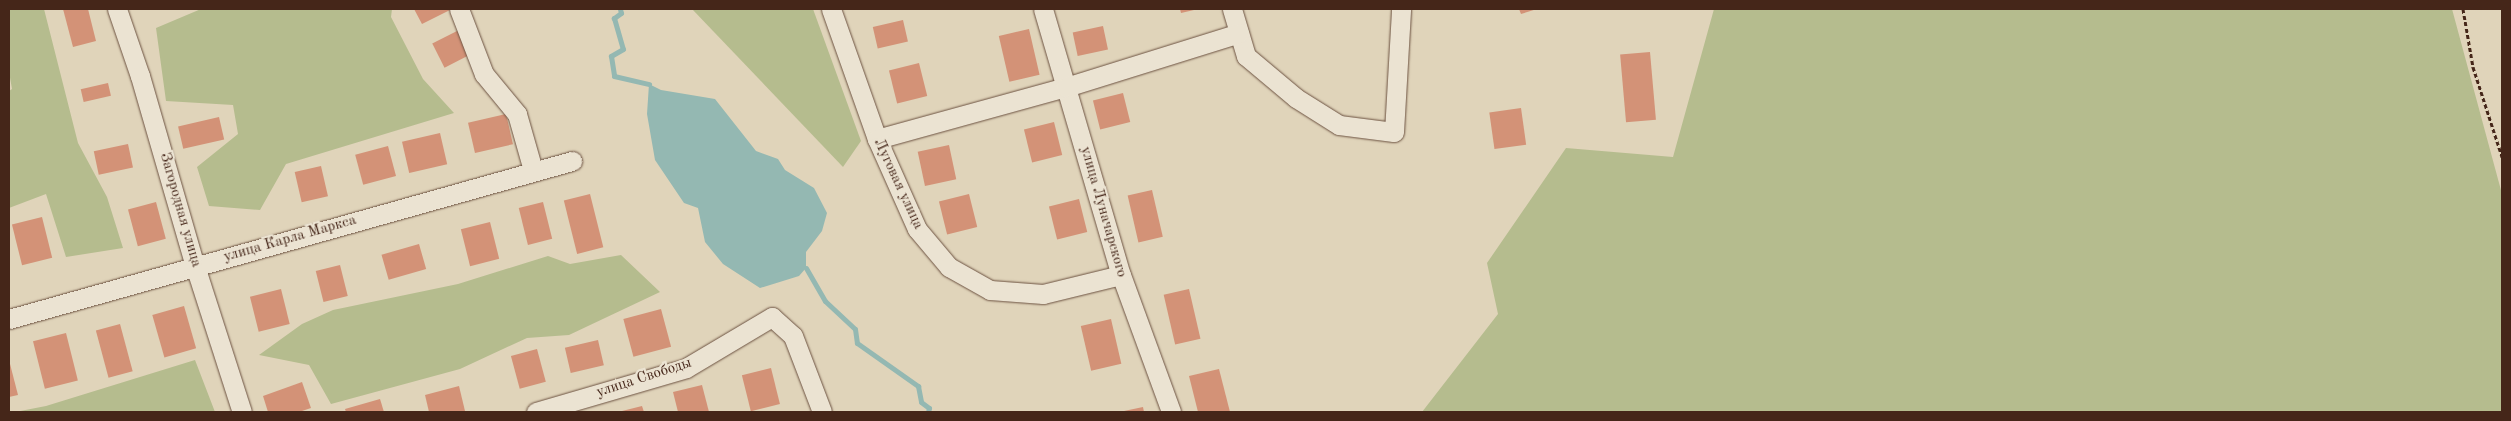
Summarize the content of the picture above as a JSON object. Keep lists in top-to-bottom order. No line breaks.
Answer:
{"streets":{"street":["Луговая улица","Загородная улица","улица Луначарского","улица Карла Маркса","улица Свободы"]},"crossings":[["Луговая улица","улица Луначарского"],["Загородная улица","улица Карла Маркса"]]}
